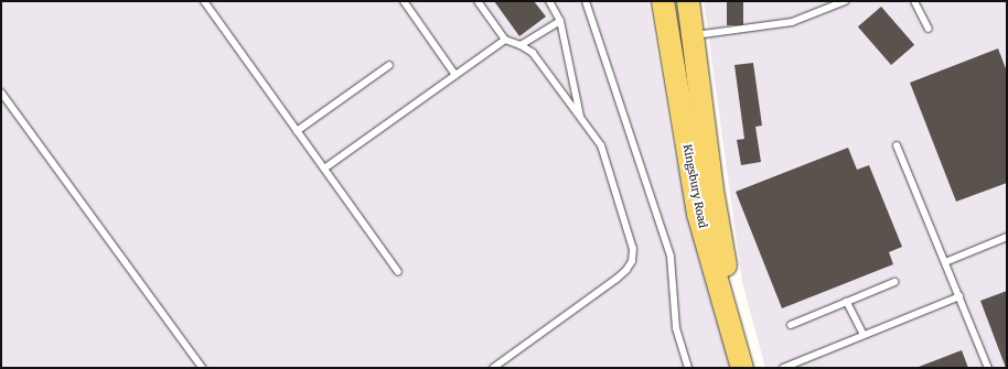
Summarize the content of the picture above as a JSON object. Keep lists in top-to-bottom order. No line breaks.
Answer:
{"streets":{"main road":["Kingsbury Road"]}}
